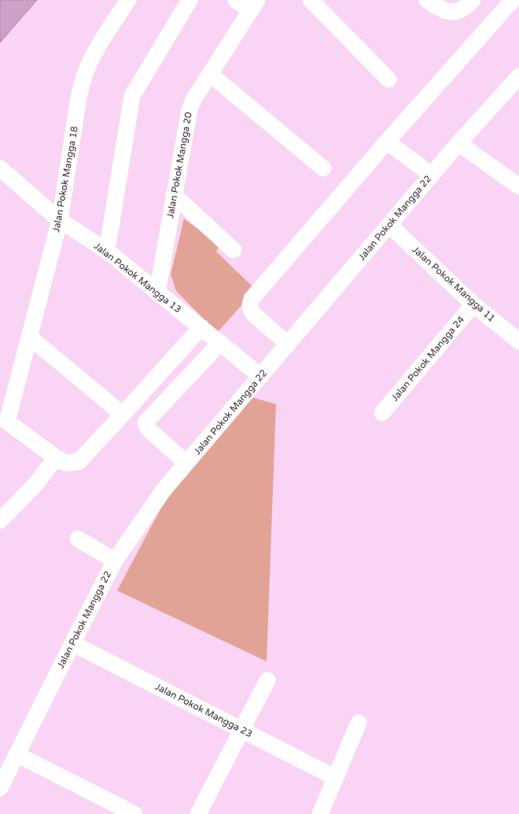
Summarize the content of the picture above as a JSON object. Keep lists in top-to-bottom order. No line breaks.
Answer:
{"streets":{"street":["Jalan Pokok Mangga 20","Jalan Pokok Mangga 18","Jalan Pokok Mangga 22","Jalan Pokok Mangga 13","Jalan Pokok Mangga 11","Jalan Pokok Mangga 24","Jalan Pokok Mangga 23"]},"crossings":[["Jalan Pokok Mangga 20","Jalan Pokok Mangga 13"],["Jalan Pokok Mangga 18","Jalan Pokok Mangga 13"],["Jalan Pokok Mangga 22","Jalan Pokok Mangga 13"],["Jalan Pokok Mangga 22","Jalan Pokok Mangga 11"],["Jalan Pokok Mangga 22","Jalan Pokok Mangga 23"],["Jalan Pokok Mangga 11","Jalan Pokok Mangga 24"]]}
